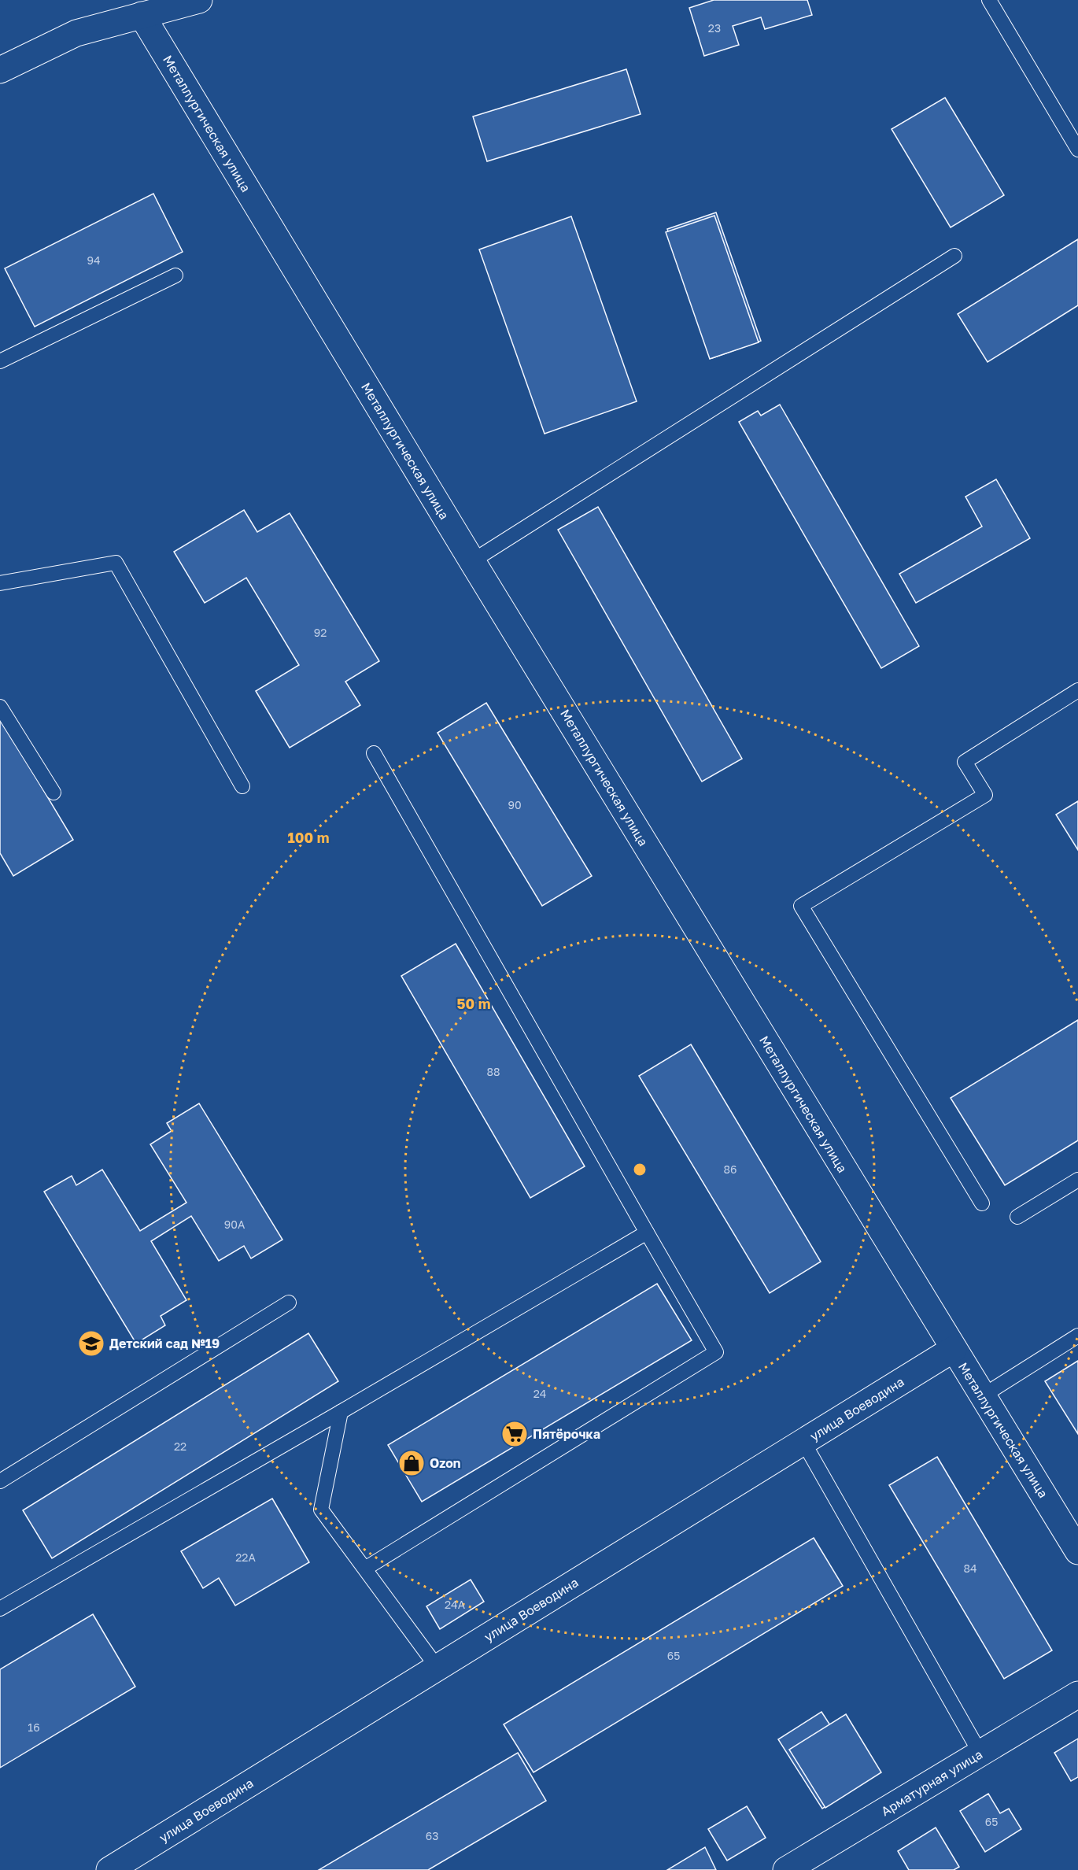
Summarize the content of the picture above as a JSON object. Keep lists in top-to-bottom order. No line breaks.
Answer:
{"streets":{"street":["Металлургическая улица","улица Воеводина","Арматурная улица"]},"crossings":[["Металлургическая улица","улица Воеводина"]],"places":{"school or university":["Детский сад №19"],"supermarket":["Пятёрочка"],"shop":["Ozon"]},"house_numbers":["23","94","92","90","88","86","90А","24","22","22А","84","24А","65","16","65","63"],"rings":["100 m","50 m"]}
